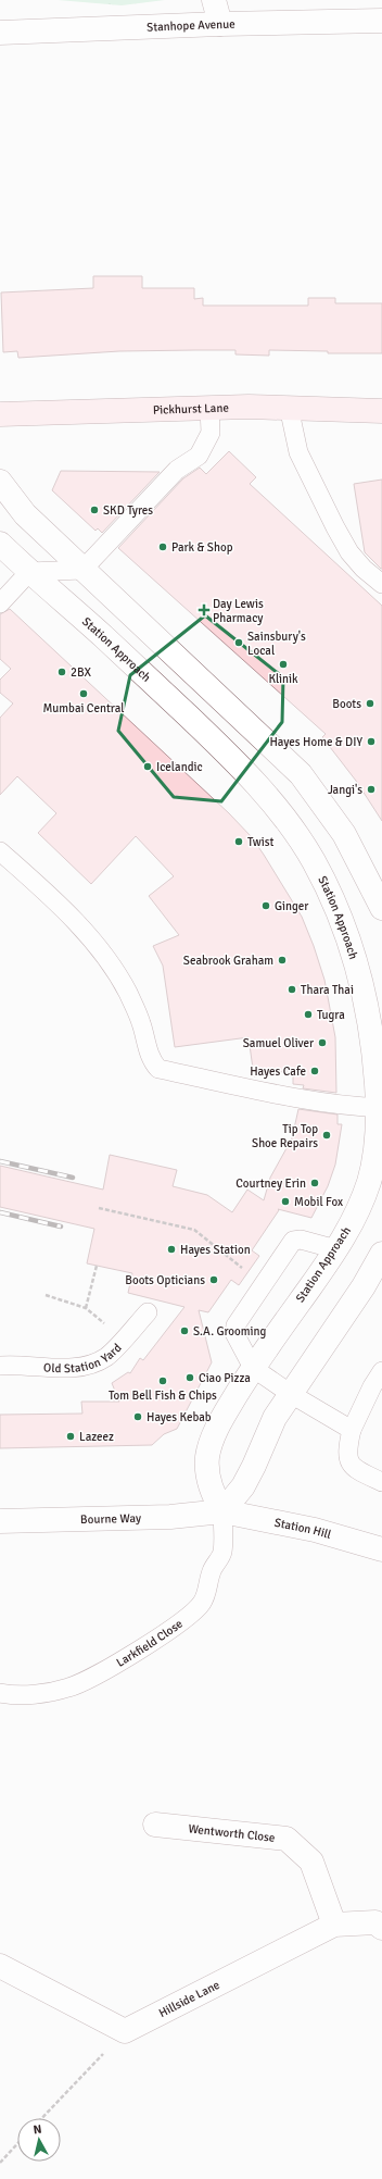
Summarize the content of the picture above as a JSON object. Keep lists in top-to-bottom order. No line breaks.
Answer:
{"streets":{"main road":["Pickhurst Lane"],"street":["Stanhope Avenue","Station Approach","Bourne Way","Station Hill","Wentworth Close","Hillside Lane"],"lane":["Old Station Yard","Larkfield Close"]},"crossings":[["Station Approach","Bourne Way"],["Station Approach","Station Hill"],["Station Approach","Larkfield Close"],["Bourne Way","Station Hill"],["Bourne Way","Larkfield Close"],["Station Hill","Larkfield Close"],["Wentworth Close","Hillside Lane"]],"places":{"other":["SKD Tyres","Park & Shop","Sainsbury's Local","Klinik","2BX","Mumbai Central","Boots","Hayes Home & DIY","Icelandic","Jangi's","Twist","Ginger","Seabrook Graham","Thara Thai","Tugra","Samuel Oliver","Hayes Cafe","Tip Top Shoe Repairs","Courtney Erin","Mobil Fox","Hayes Station","Boots Opticians","S.A. Grooming","Ciao Pizza","Tom Bell Fish & Chips","Hayes Kebab","Lazeez"],"health":["Day Lewis Pharmacy"]},"north":"top"}
